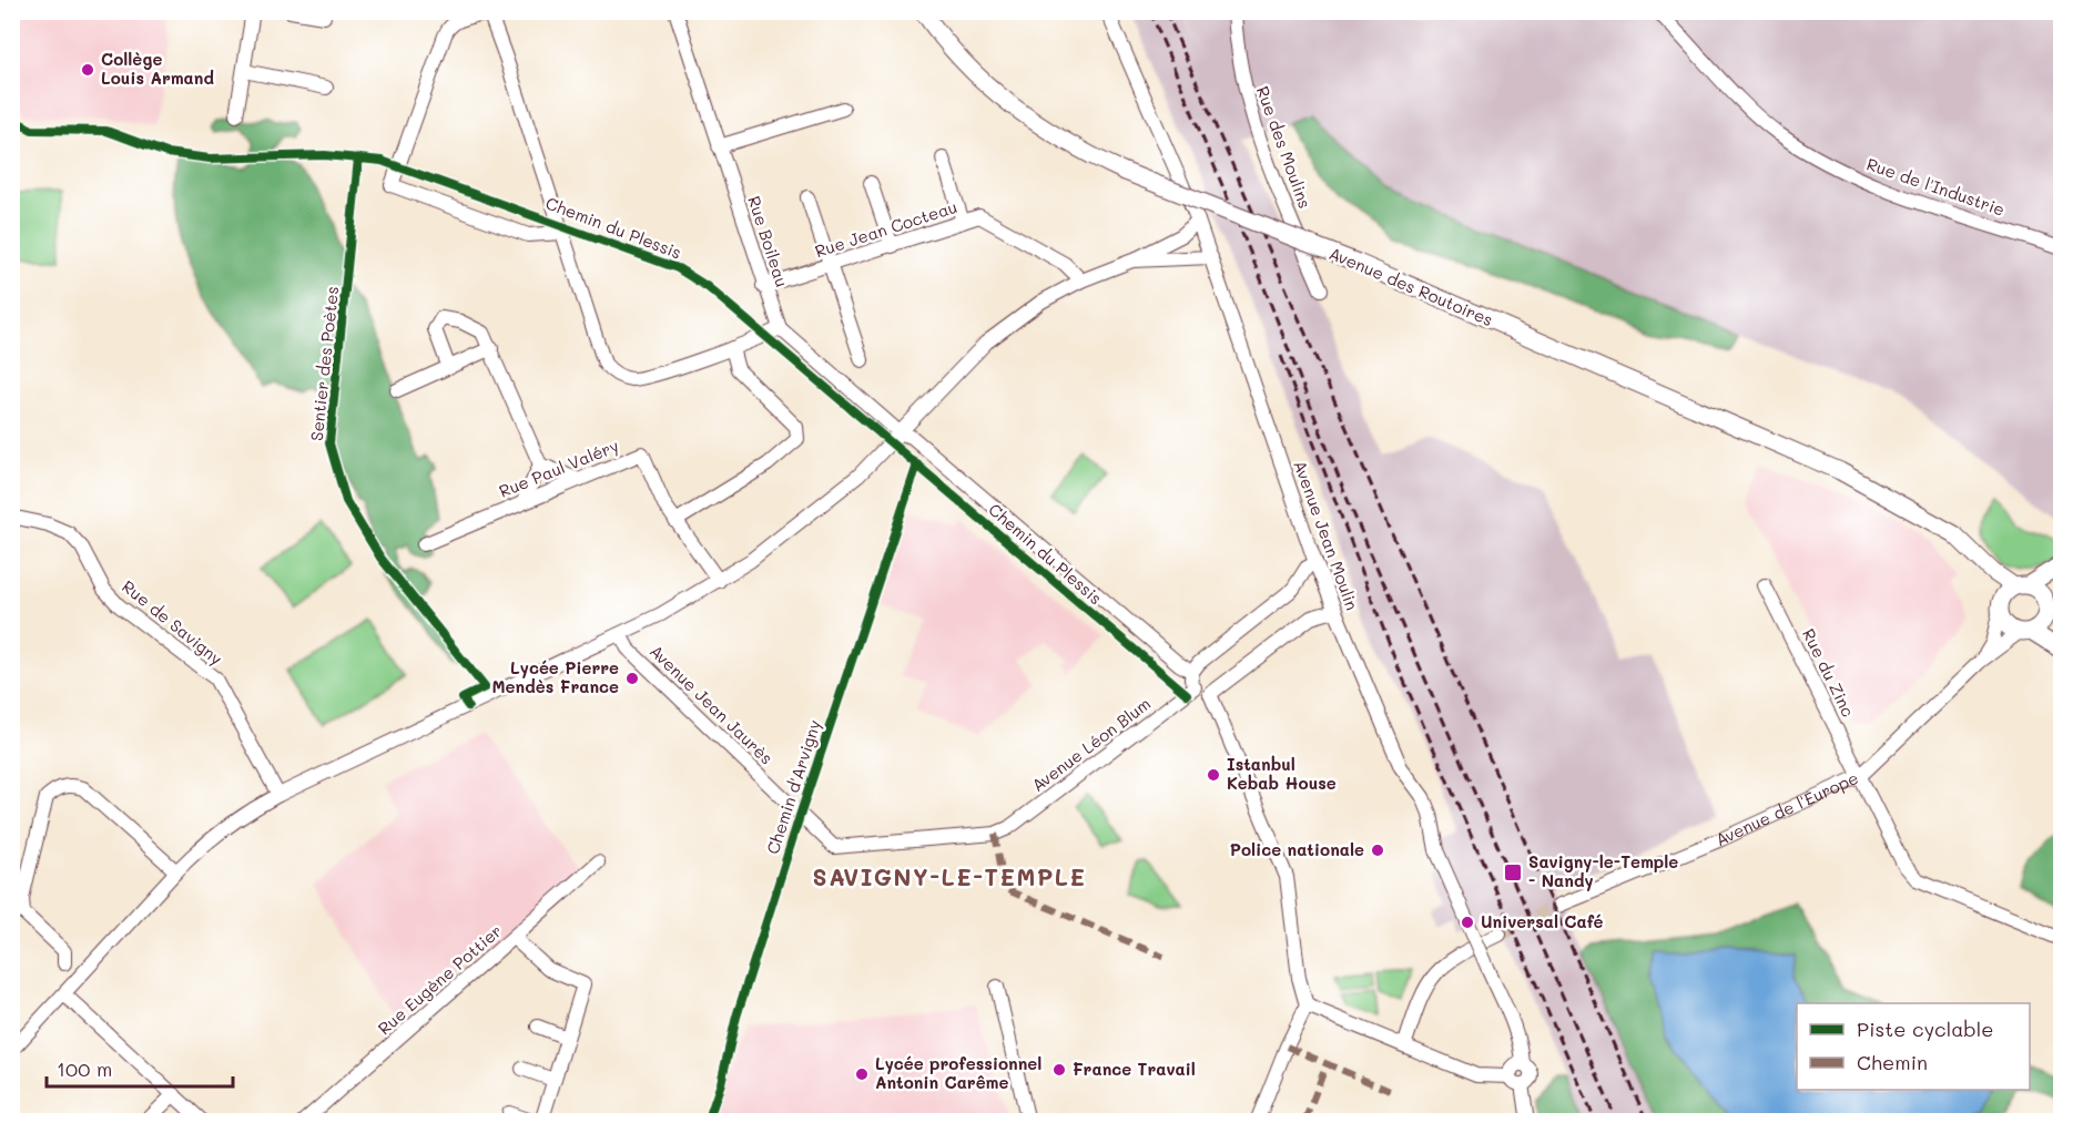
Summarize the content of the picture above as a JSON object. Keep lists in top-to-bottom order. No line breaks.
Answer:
{"streets":{"street":["Rue des Moulins","Rue de l'Industrie","Rue Jean Cocteau","Rue Boileau","Avenue des Routoires","Rue Paul Valéry","Avenue Jean Moulin","Rue de Savigny","Rue du Zinc","Avenue Jean Jaurès","Avenue Léon Blum","Avenue de l'Europe","Rue Eugène Pottier"],"cycle path":["Chemin du Plessis","Sentier des Poètes","Chemin d'Arvigny"]},"crossings":[["Rue Jean Cocteau","Rue Boileau"],["Avenue des Routoires","Avenue de l'Europe"],["Rue du Zinc","Avenue de l'Europe"],["Avenue Jean Jaurès","Avenue Léon Blum"]],"districts":["SAVIGNY-LE-TEMPLE"],"places":{"other":["Collège Louis Armand","Lycée Pierre Mendès France","Istanbul Kebab House","Police nationale","Universal Café","France Travail","Lycée professionnel Antonin Carême"],"transit":["Savigny-le-Temple - Nandy"]},"legend":["Piste cyclable","Chemin"],"scale_bar":"100 m"}
